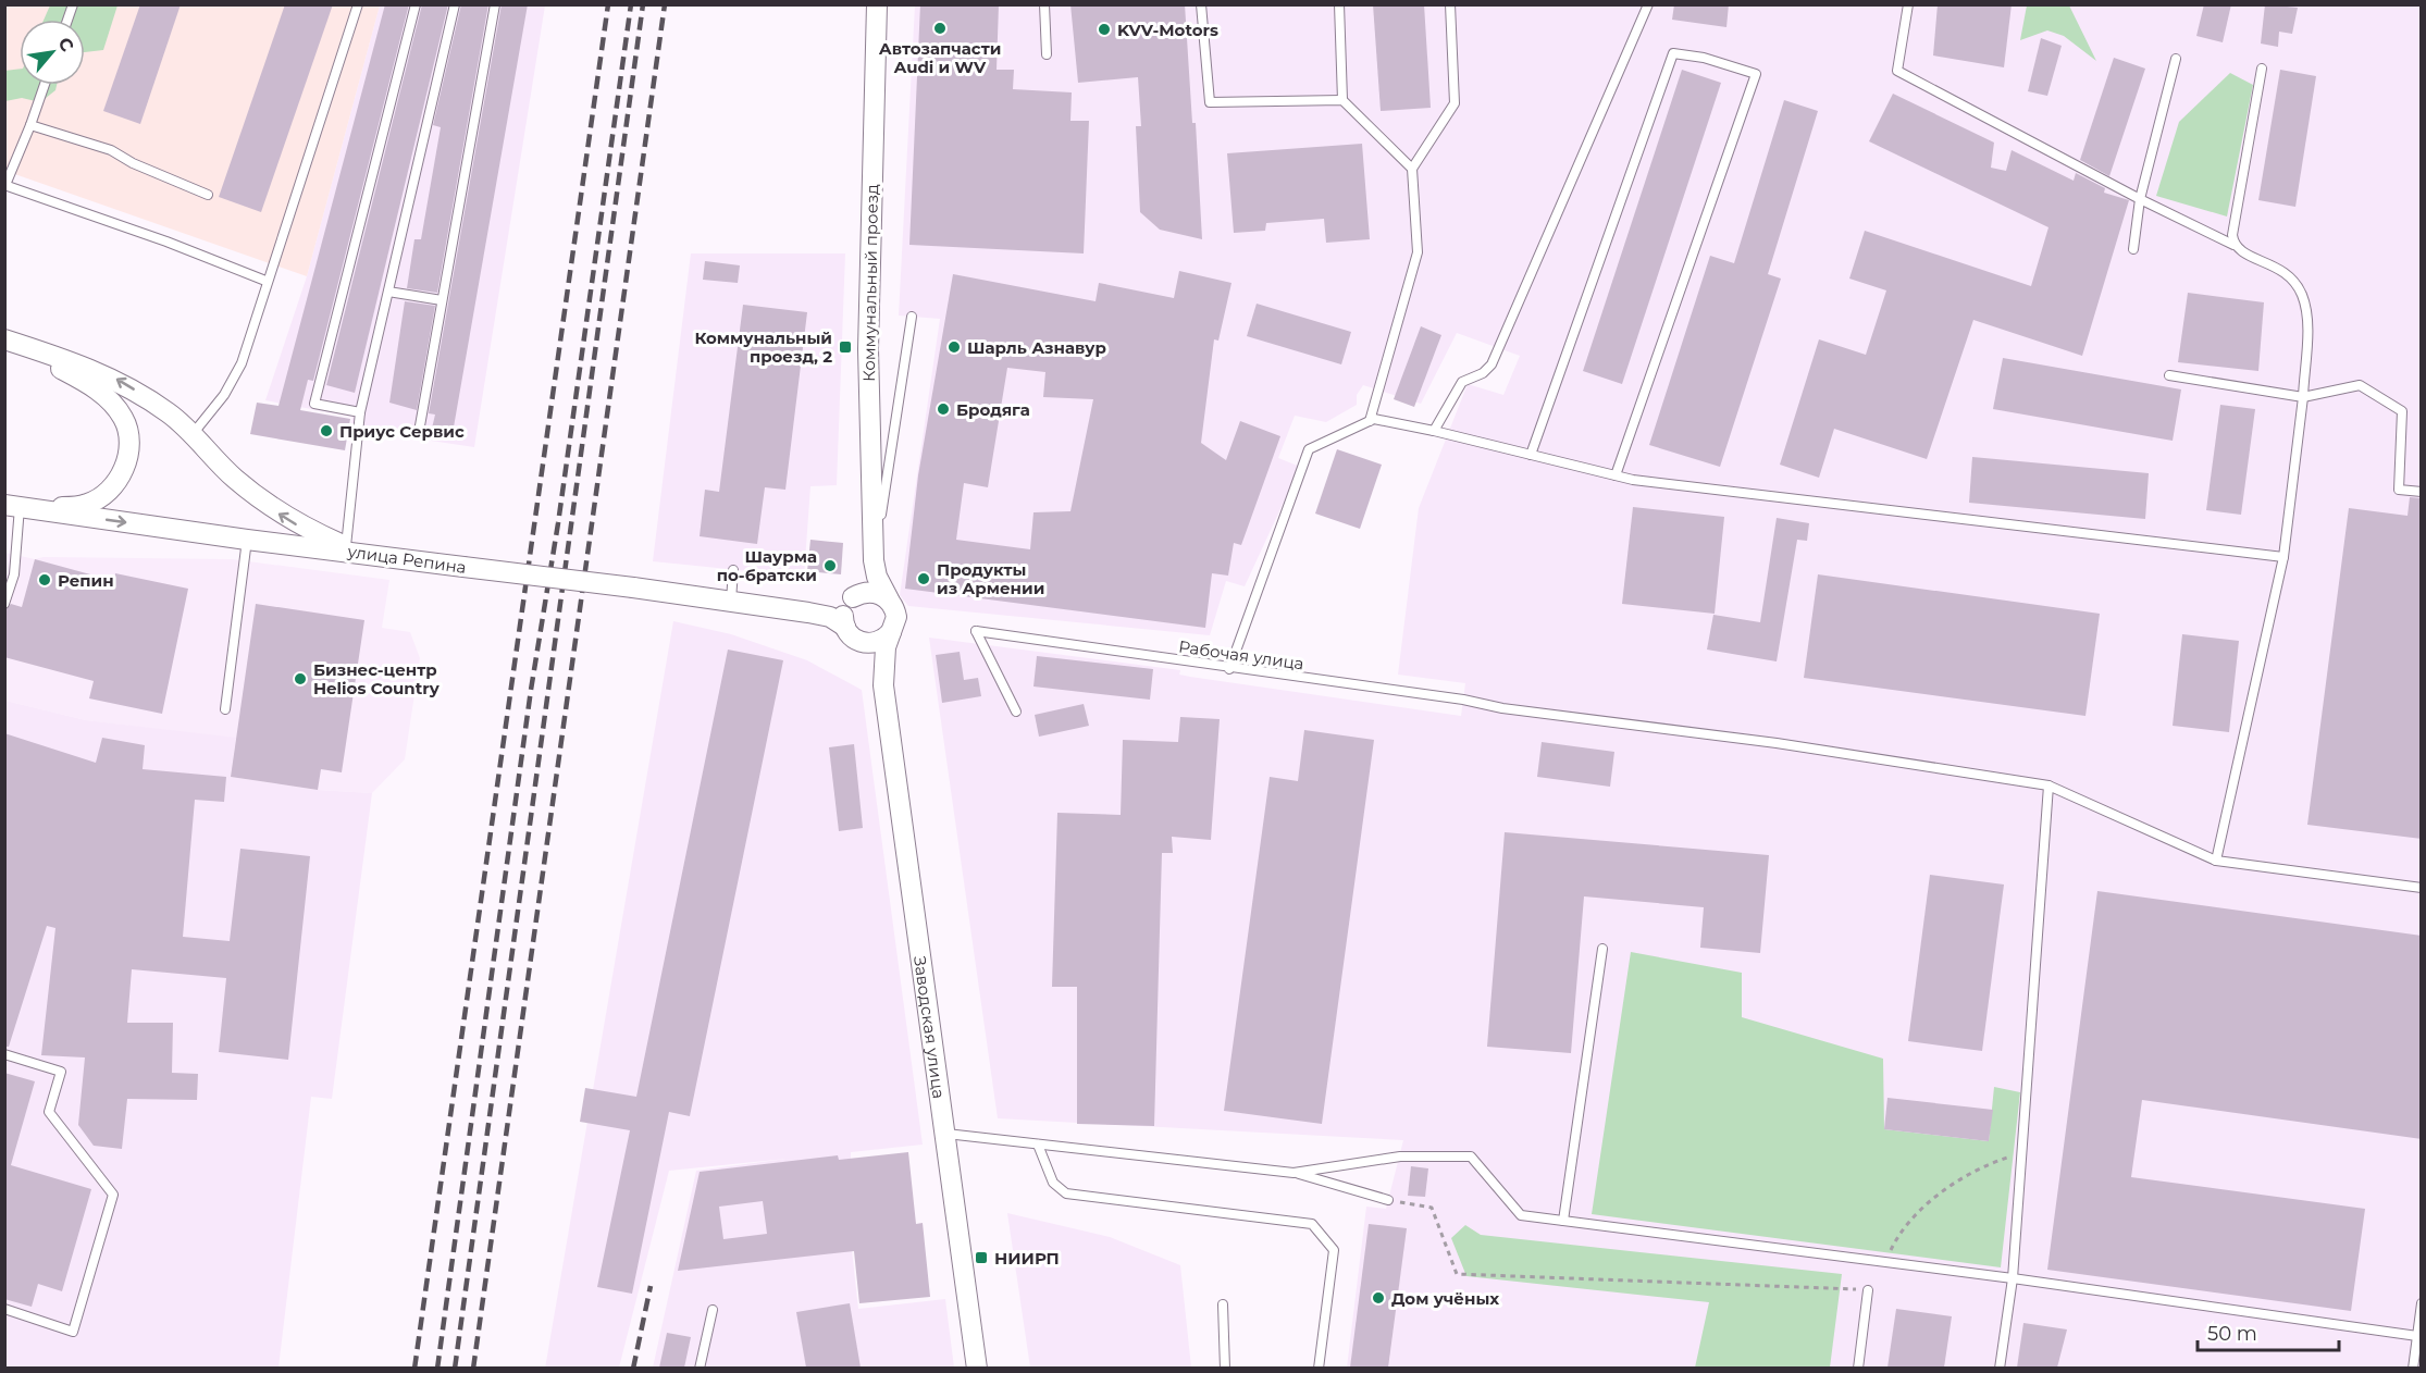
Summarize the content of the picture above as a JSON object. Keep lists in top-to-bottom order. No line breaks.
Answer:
{"streets":{"street":["Коммунальный проезд","улица Репина","Заводская улица"],"lane":["Рабочая улица"]},"crossings":[["Коммунальный проезд","улица Репина"],["Коммунальный проезд","Заводская улица"],["улица Репина","Заводская улица"]],"places":{"other":["Автозапчасти Audi и WV","KVV-Motors","Шарль Азнавур","Бродяга","Приус Сервис","Шаурма по-братски","Продукты из Армении","Репин","Бизнес-центр Helios Country","Дом учёных"],"transit":["Коммунальный проезд, 2","НИИРП"]},"scale_bar":"50 m","north":"top right"}
